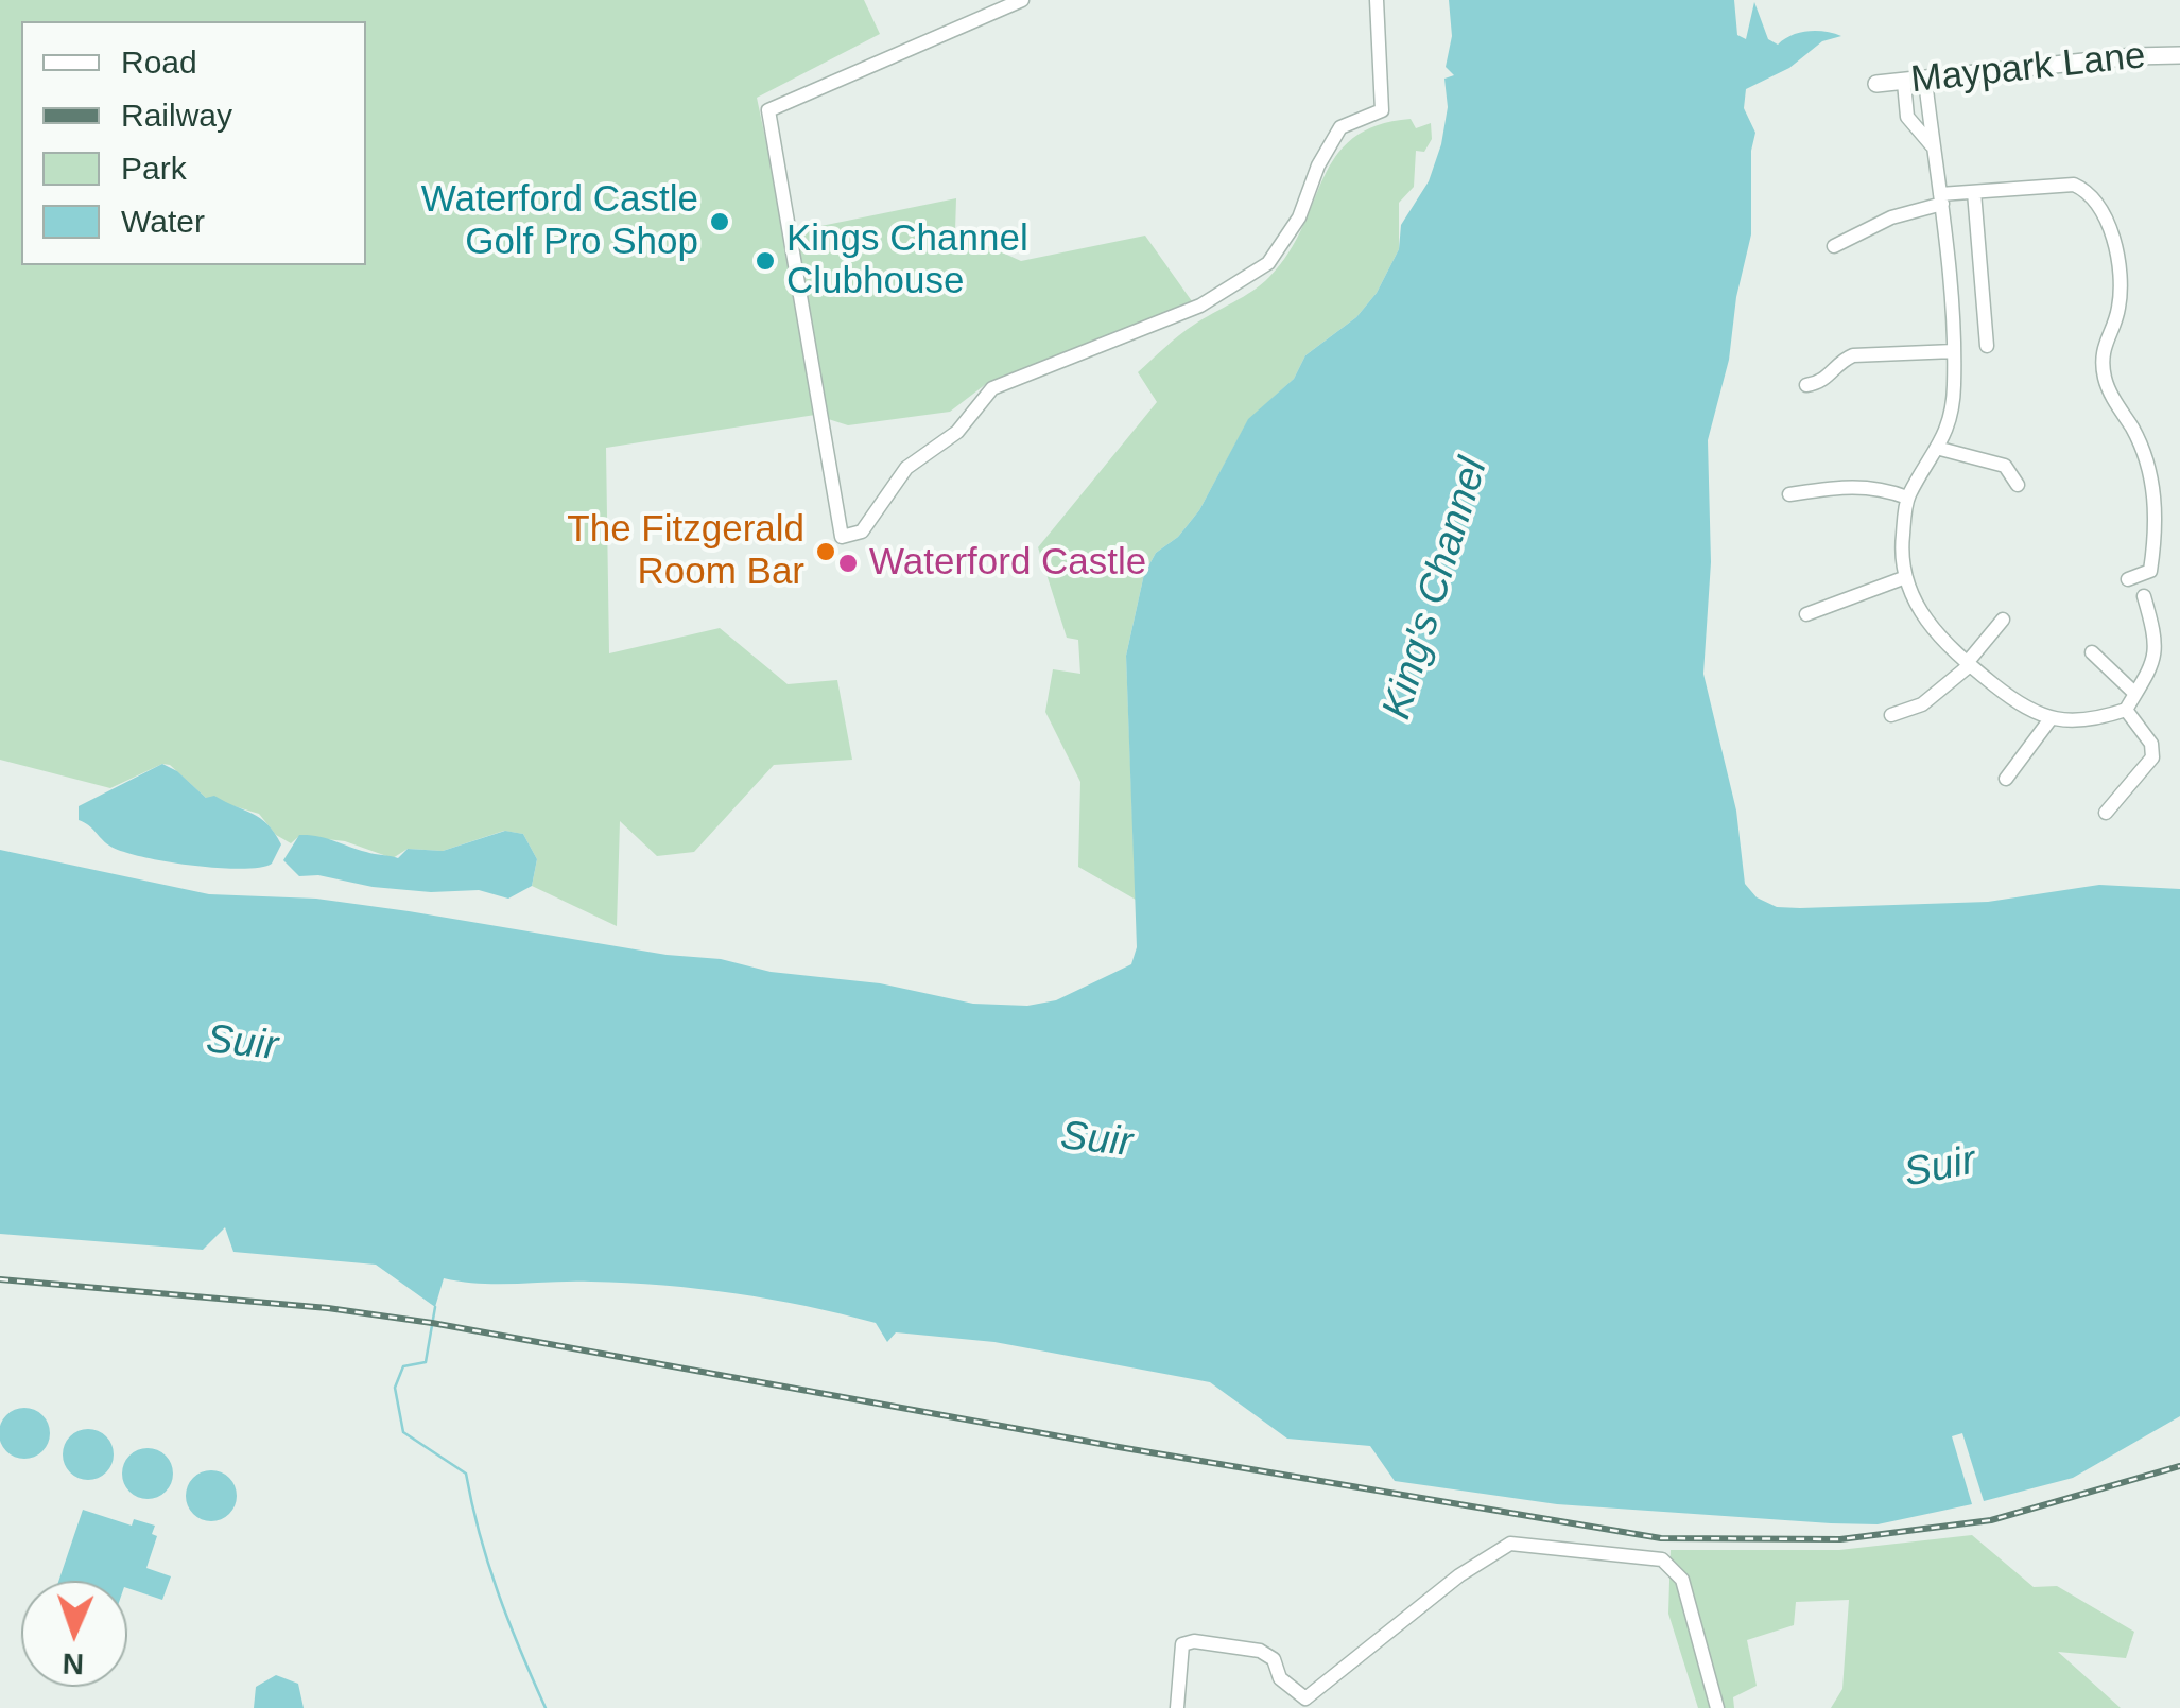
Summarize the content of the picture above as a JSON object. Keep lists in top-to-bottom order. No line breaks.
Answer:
{"streets":{"street":["Maypark Lane"]},"water":["King's Channel","Suir"],"places":["Waterford Castle Golf Pro Shop","Kings Channel Clubhouse","The Fitzgerald Room Bar","Waterford Castle"],"legend":["Road","Railway","Park","Water"],"north":"bottom"}
